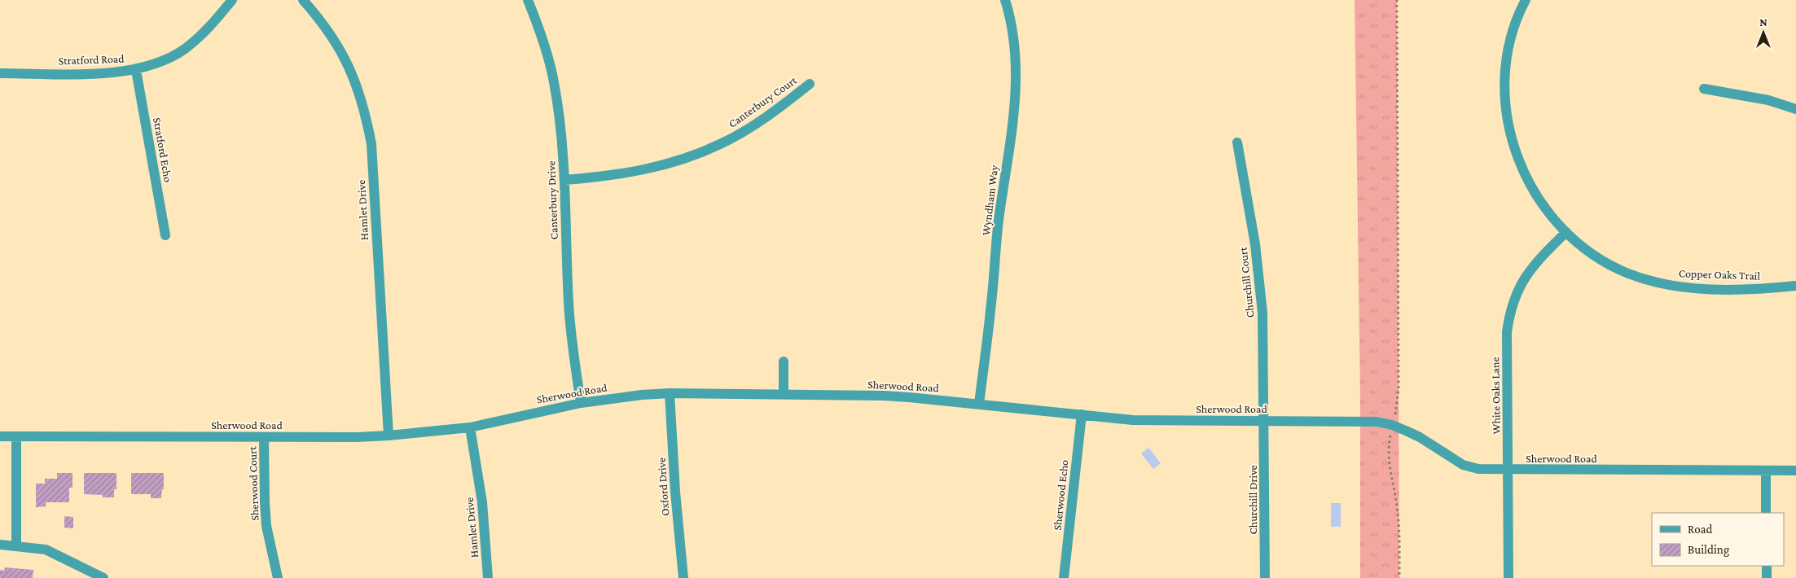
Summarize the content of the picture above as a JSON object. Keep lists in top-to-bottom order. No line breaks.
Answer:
{"streets":{"street":["Stratford Road","Canterbury Court","Stratford Echo","Canterbury Drive","Wyndham Way","Hamlet Drive","Copper Oaks Trail","Churchill Court","Sherwood Road","White Oaks Lane","Sherwood Court","Oxford Drive","Sherwood Echo","Churchill Drive"]},"crossings":[["Stratford Road","Stratford Echo"],["Canterbury Court","Canterbury Drive"],["Canterbury Drive","Sherwood Road"],["Wyndham Way","Sherwood Road"],["Hamlet Drive","Sherwood Road"],["Copper Oaks Trail","White Oaks Lane"],["Churchill Court","Sherwood Road"],["Churchill Court","Churchill Drive"],["Sherwood Road","White Oaks Lane"],["Sherwood Road","Sherwood Court"],["Sherwood Road","Oxford Drive"],["Sherwood Road","Sherwood Echo"],["Sherwood Road","Churchill Drive"]],"legend":["Road","Building"],"north":"top"}
